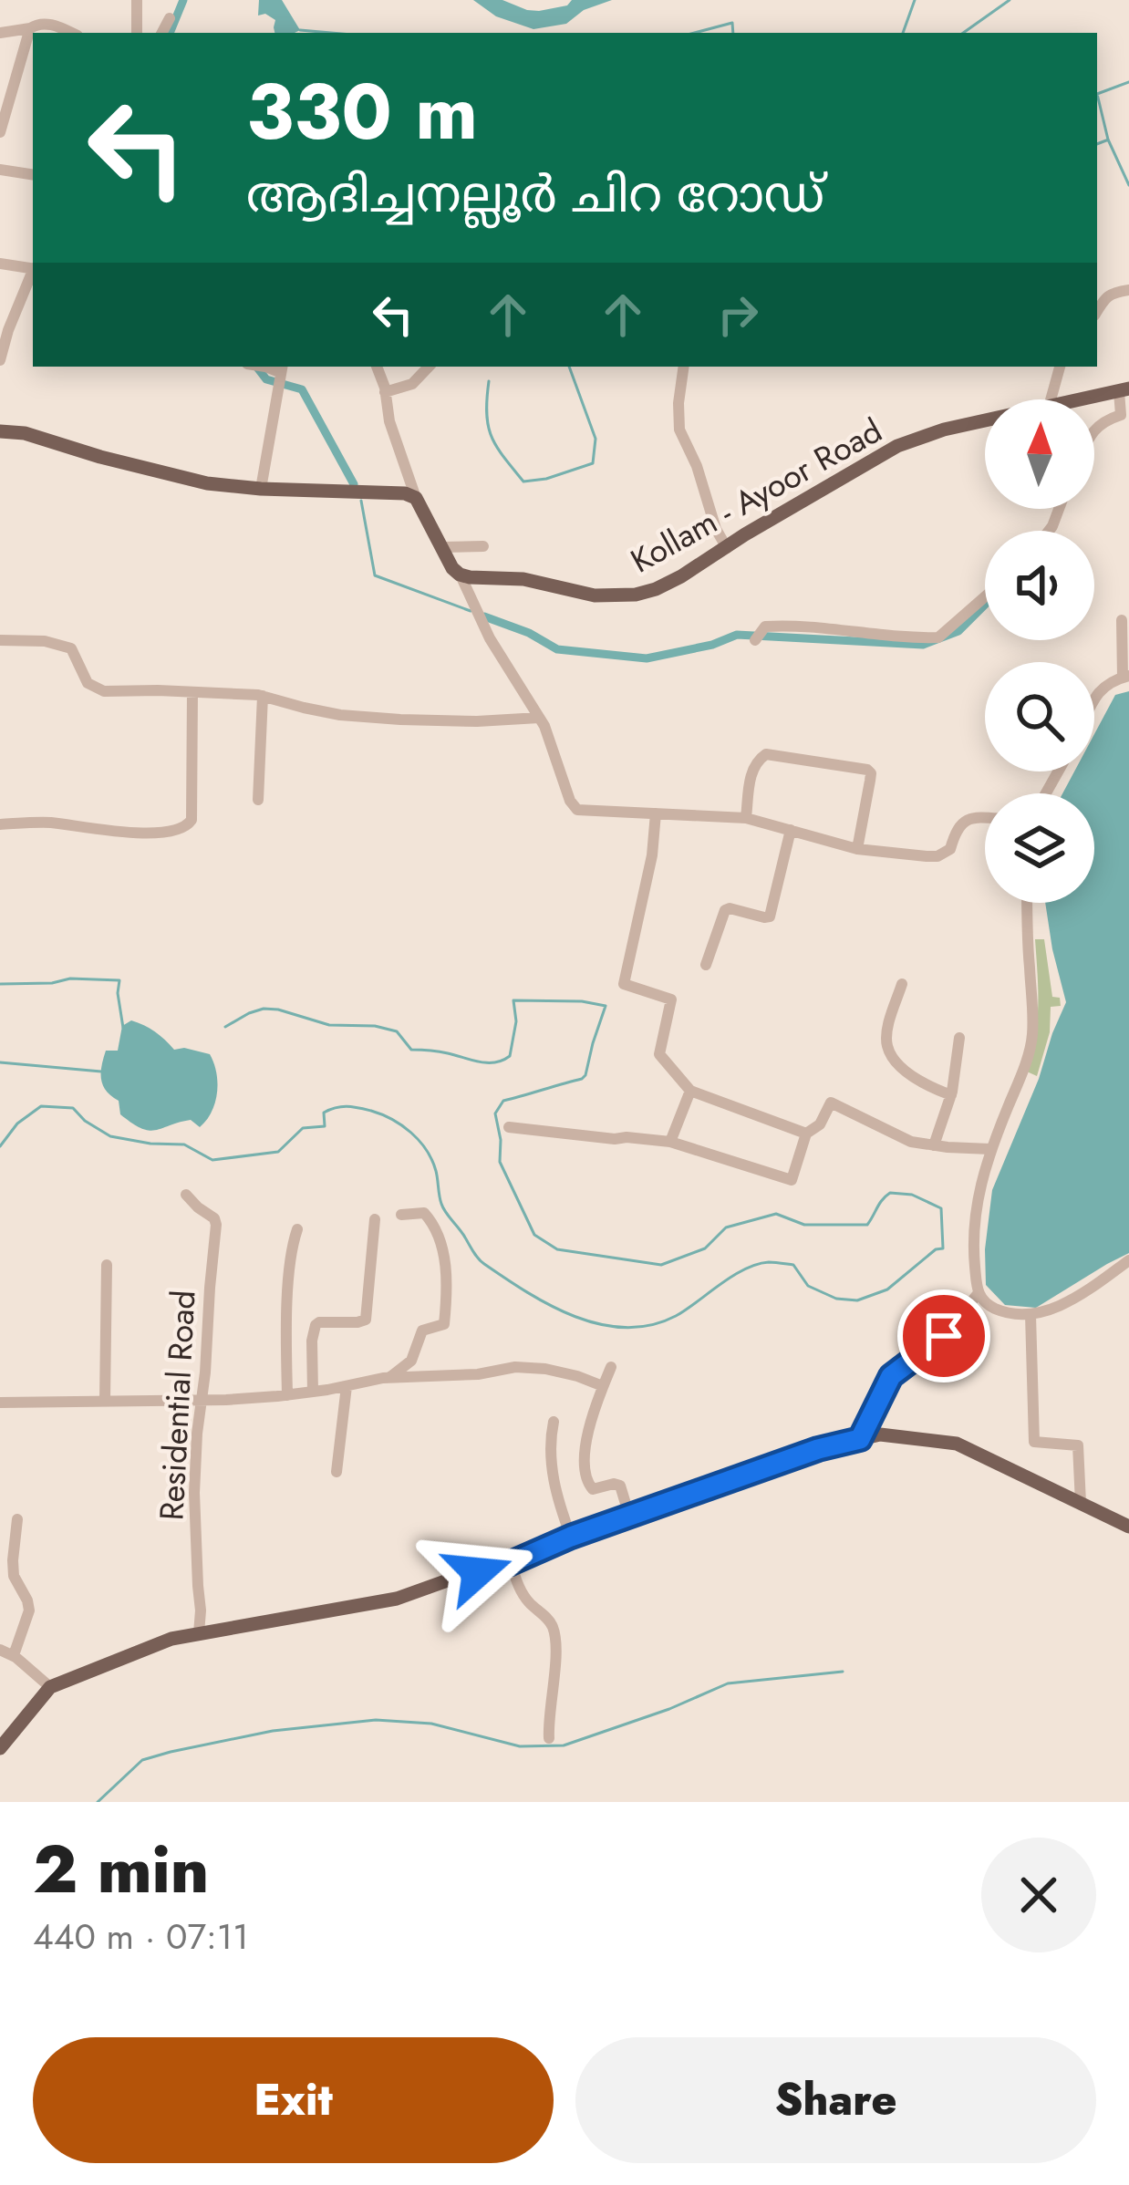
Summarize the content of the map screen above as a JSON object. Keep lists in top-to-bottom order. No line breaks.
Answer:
{"streets":{"main road":["Kollam - Ayoor Road"],"street":["Residential Road"]},"north":"top","page":{"turn":["330 m","ആദിച്ചനല്ലൂർ ചിറ റോഡ്"],"heading":["2 min","440 m · 07:11"],"buttons":["Exit","Share"]}}
